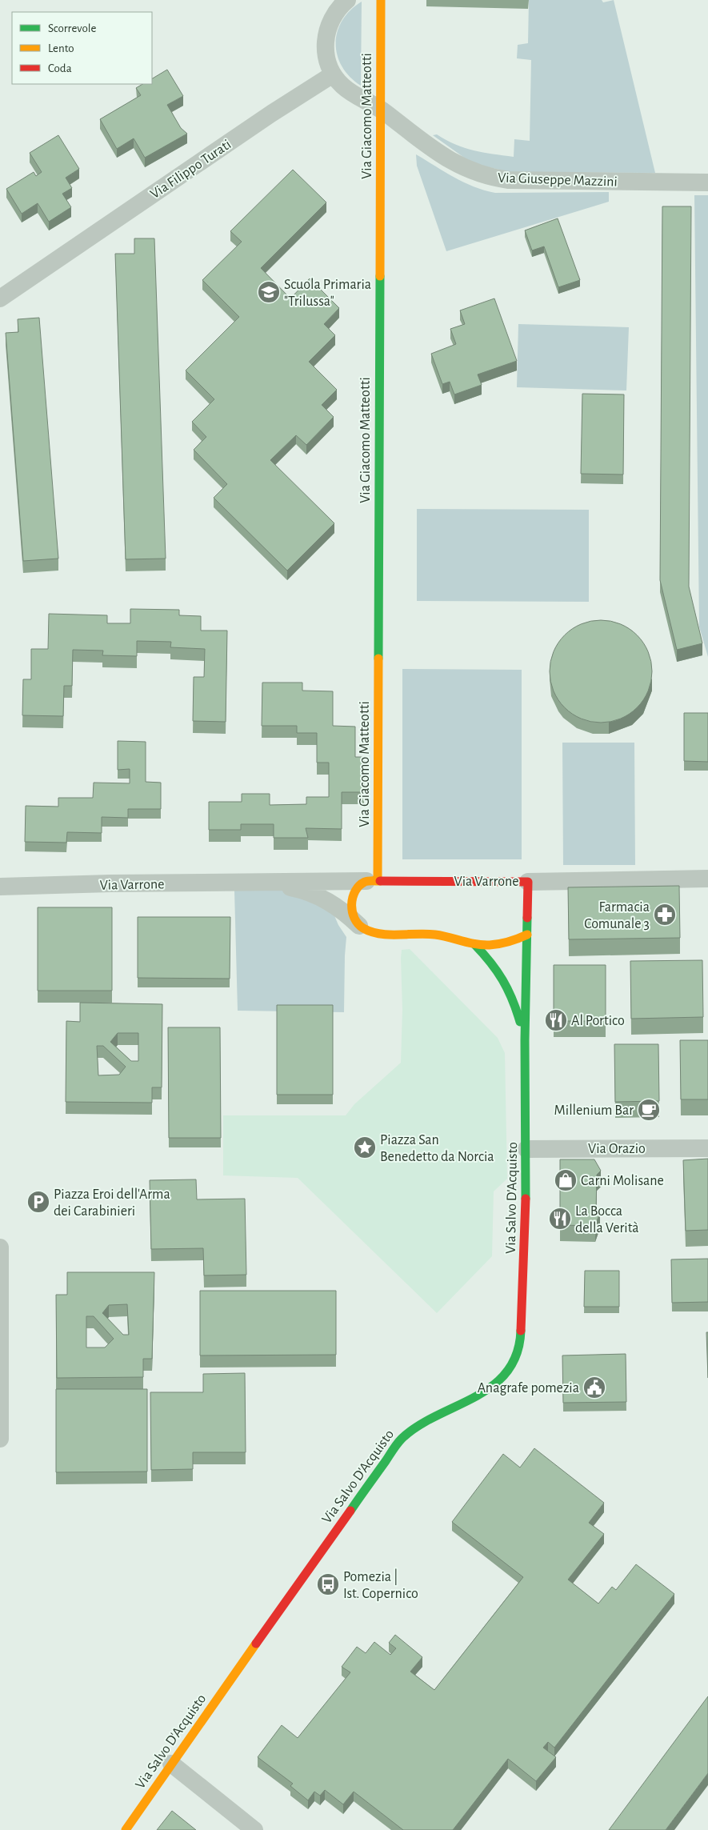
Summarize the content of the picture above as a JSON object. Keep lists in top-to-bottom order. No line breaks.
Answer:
{"streets":{"street":["Via Giacomo Matteotti","Via Filippo Turati","Via Giuseppe Mazzini","Via Varrone","Via Orazio","Via Salvo D'Acquisto"]},"crossings":[["Via Giacomo Matteotti","Via Giuseppe Mazzini"],["Via Giacomo Matteotti","Via Varrone"],["Via Varrone","Via Salvo D'Acquisto"],["Via Orazio","Via Salvo D'Acquisto"]],"places":{"school or university":["Scuola Primaria \"Trilussa\""],"pharmacy":["Farmacia Comunale 3"],"restaurant":["Al Portico","La Bocca della Verità"],"cafe":["Millenium Bar"],"place":["Piazza San Benedetto da Norcia"],"shop":["Carni Molisane"],"parking":["Piazza Eroi dell'Arma dei Carabinieri"],"public building":["Anagrafe pomezia"],"bus stop":["Pomezia | Ist. Copernico"]},"legend":["Scorrevole","Lento","Coda"]}
